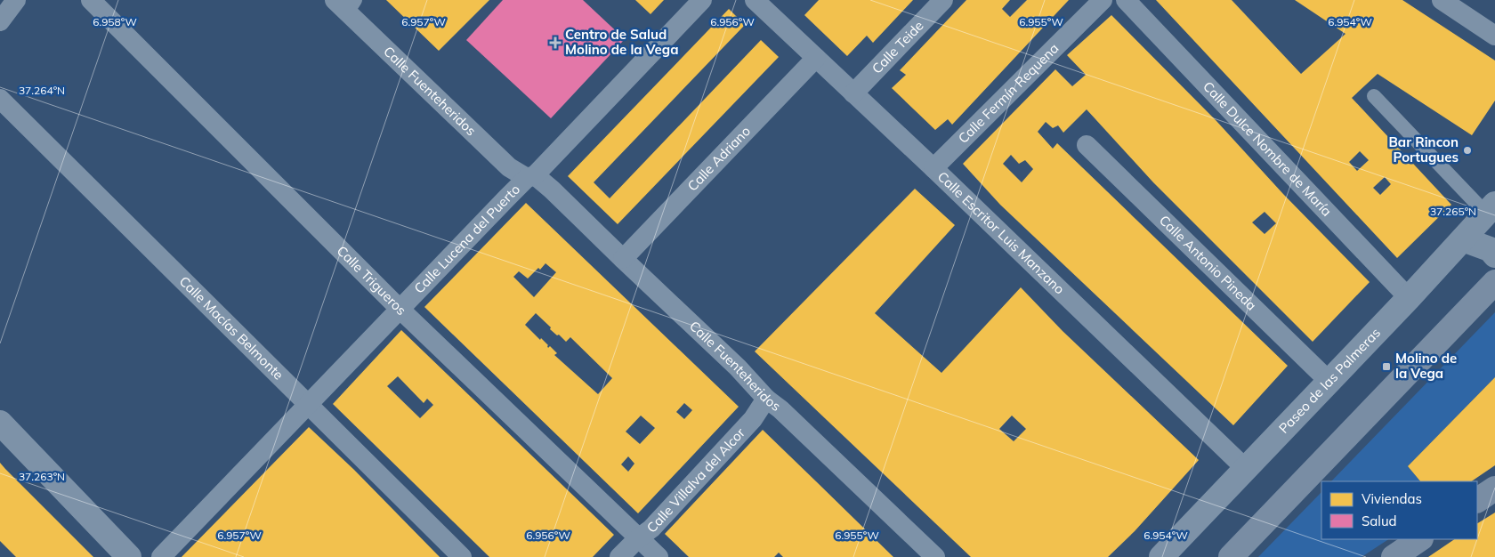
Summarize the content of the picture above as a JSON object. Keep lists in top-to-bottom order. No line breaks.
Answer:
{"streets":{"street":["Calle Teide","Calle Fuenteheridos","Calle Fermín Requena","Calle Dulce Nombre de María","Calle Adriano","Calle Escritor Luis Manzano","Calle Lucena del Puerto","Calle Antonio Pineda","Calle Trigueros","Calle Macías Belmonte","Paseo de las Palmeras","Calle Villalva del Alcor"]},"crossings":[["Calle Teide","Calle Escritor Luis Manzano"],["Calle Fuenteheridos","Calle Adriano"],["Calle Fuenteheridos","Calle Lucena del Puerto"],["Calle Fuenteheridos","Calle Villalva del Alcor"],["Calle Fermín Requena","Calle Escritor Luis Manzano"],["Calle Dulce Nombre de María","Paseo de las Palmeras"],["Calle Adriano","Calle Escritor Luis Manzano"],["Calle Escritor Luis Manzano","Paseo de las Palmeras"],["Calle Lucena del Puerto","Calle Trigueros"],["Calle Lucena del Puerto","Calle Macías Belmonte"],["Calle Antonio Pineda","Paseo de las Palmeras"],["Calle Trigueros","Calle Villalva del Alcor"]],"places":{"health":["Centro de Salud Molino de la Vega"],"other":["Bar Rincon Portugues"],"transit":["Molino de la Vega"]},"legend":["Viviendas","Salud"],"coordinates":["6.958°W","6.957°W","6.956°W","6.955°W","6.954°W","37.264°N","37.265°N","37.263°N"]}
